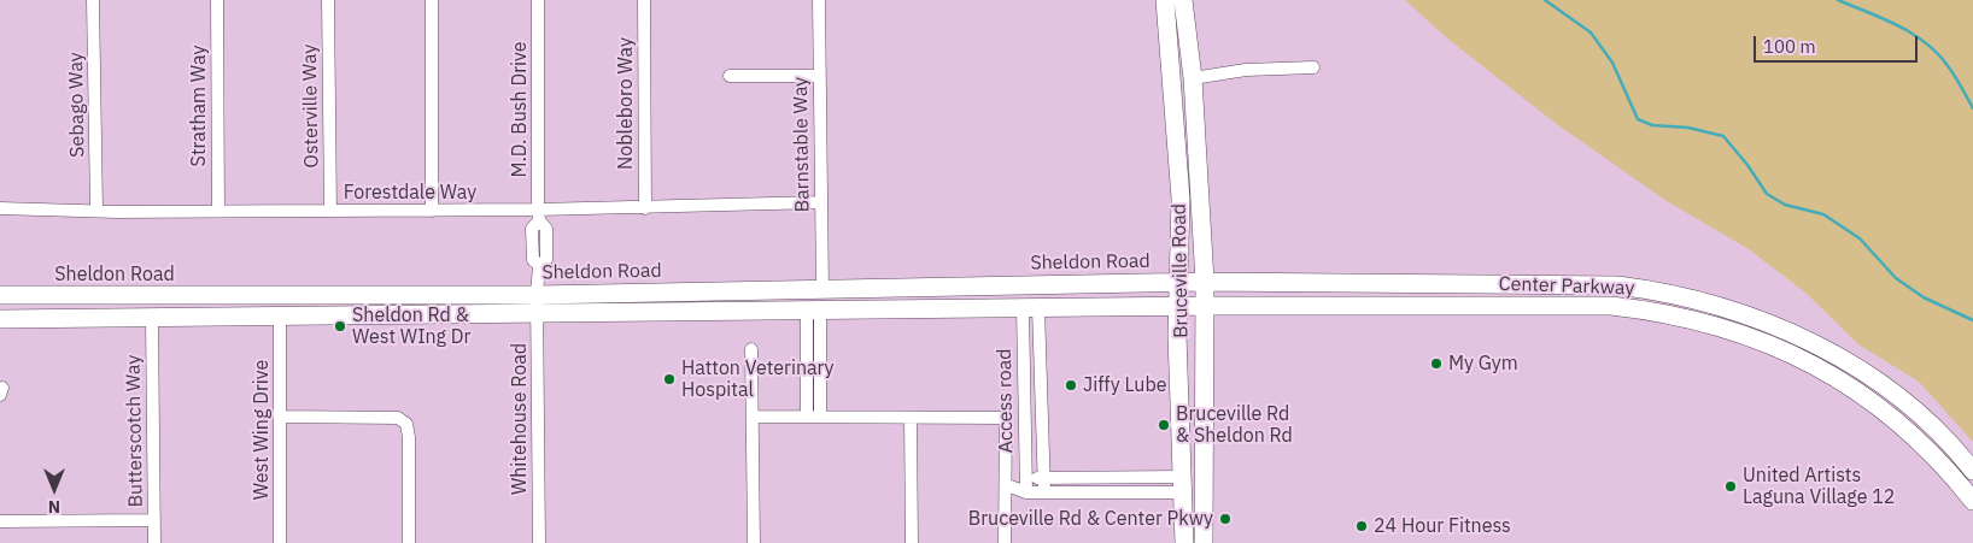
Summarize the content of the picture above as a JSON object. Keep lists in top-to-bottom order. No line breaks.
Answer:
{"streets":{"main road":["Sheldon Road","Bruceville Road","Center Parkway"],"street":["Nobleboro Way","Sebago Way","Stratham Way","Osterville Way","M.D. Bush Drive","Barnstable Way","Forestdale Way","Access road","Whitehouse Road","West Wing Drive","Butterscotch Way"]},"crossings":[["Nobleboro Way","Forestdale Way"],["Sebago Way","Forestdale Way"],["Stratham Way","Forestdale Way"],["Osterville Way","Forestdale Way"],["M.D. Bush Drive","Forestdale Way"],["M.D. Bush Drive","Sheldon Road"],["M.D. Bush Drive","Whitehouse Road"],["Barnstable Way","Forestdale Way"],["Barnstable Way","Sheldon Road"],["Sheldon Road","Bruceville Road"],["Sheldon Road","Center Parkway"],["Sheldon Road","Whitehouse Road"],["Bruceville Road","Center Parkway"]],"places":["Sheldon Rd & West WIng Dr","My Gym","Hatton Veterinary Hospital","Jiffy Lube","Bruceville Rd & Sheldon Rd","United Artists Laguna Village 12","Bruceville Rd & Center Pkwy","24 Hour Fitness"],"scale_bar":"100 m","north":"bottom"}
